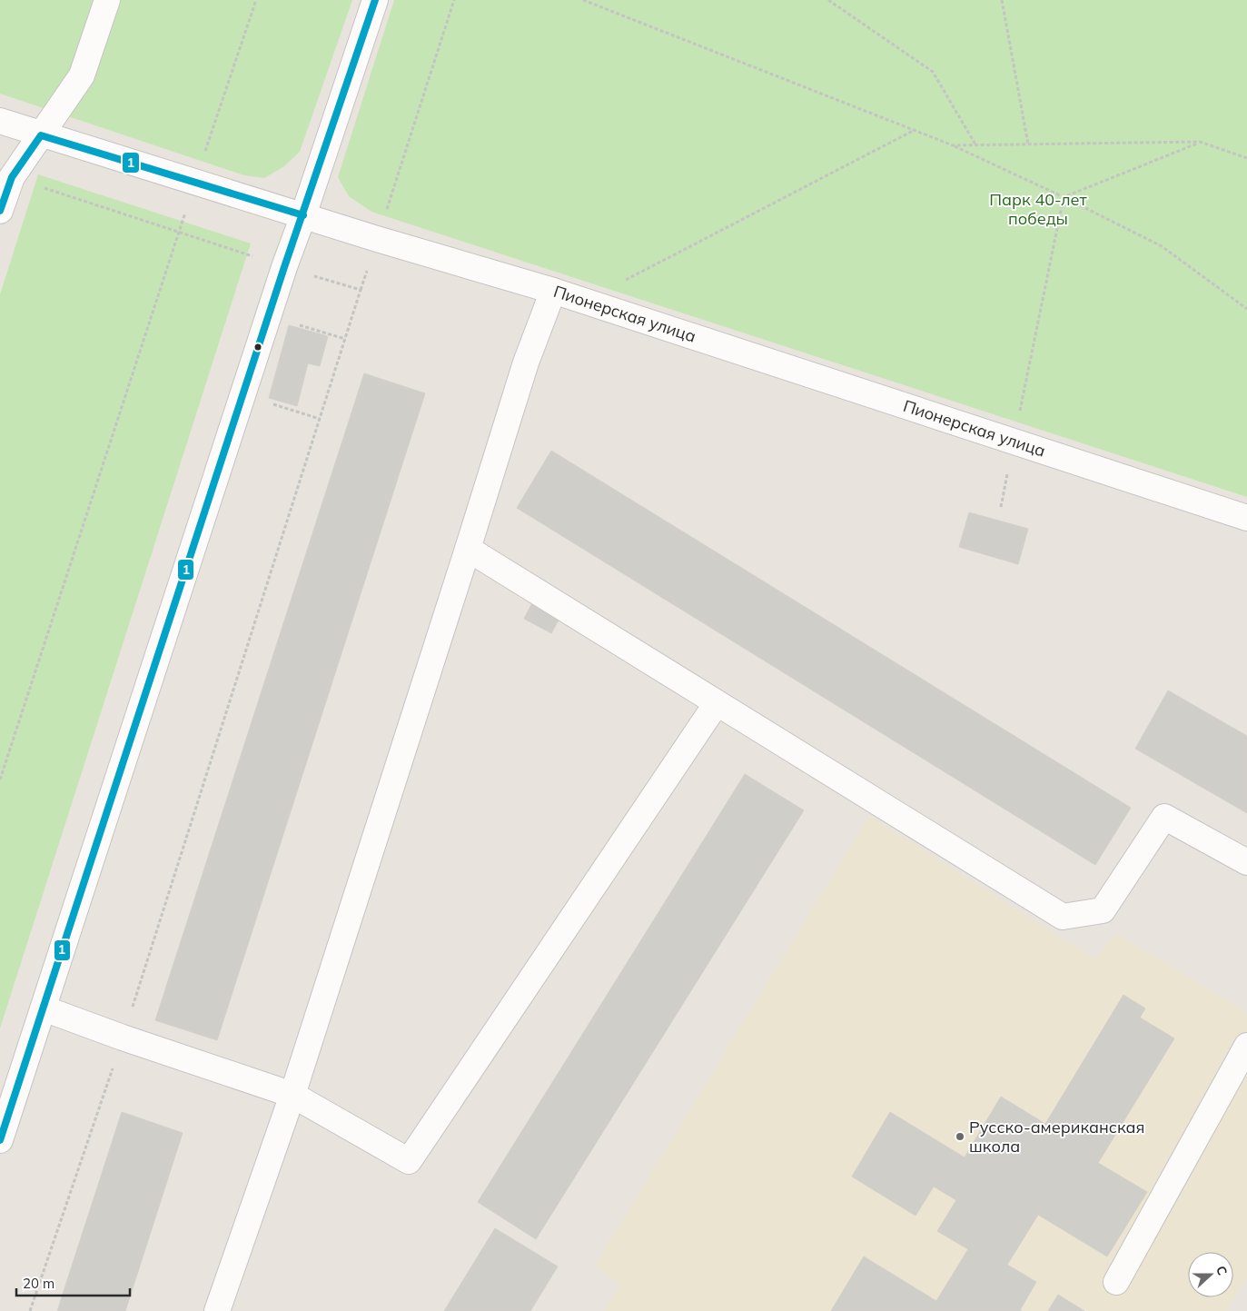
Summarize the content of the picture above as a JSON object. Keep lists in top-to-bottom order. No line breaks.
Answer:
{"streets":{"street":["Пионерская улица"]},"parks":["Парк 40-лет победы"],"places":["Русско-американская школа"],"lines":["transit line 1"],"scale_bar":"20 m","north":"right"}
